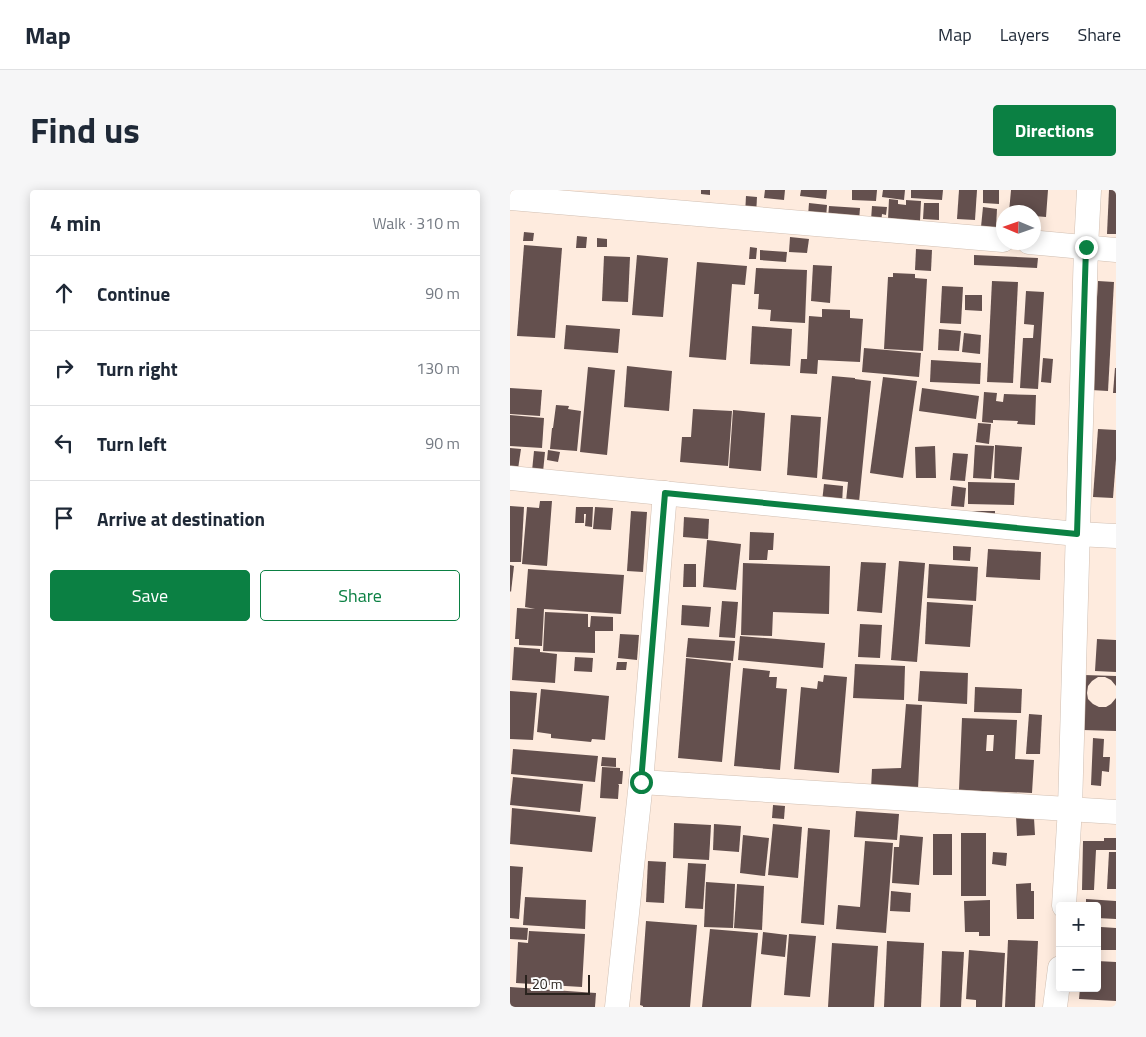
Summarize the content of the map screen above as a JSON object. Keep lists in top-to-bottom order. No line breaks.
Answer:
{"scale_bar":"20 m","north":"left","page":{"header":"Map","nav":["Map","Layers","Share"],"title":"Find us","buttons":["Directions",["Save","Share"]],"heading":["4 min","Walk · 310 m"],"list":[["Continue","90 m"],["Turn right","130 m"],["Turn left","90 m"],"Arrive at destination"],"map_buttons":["+","−"],"scale":"20 m"}}
